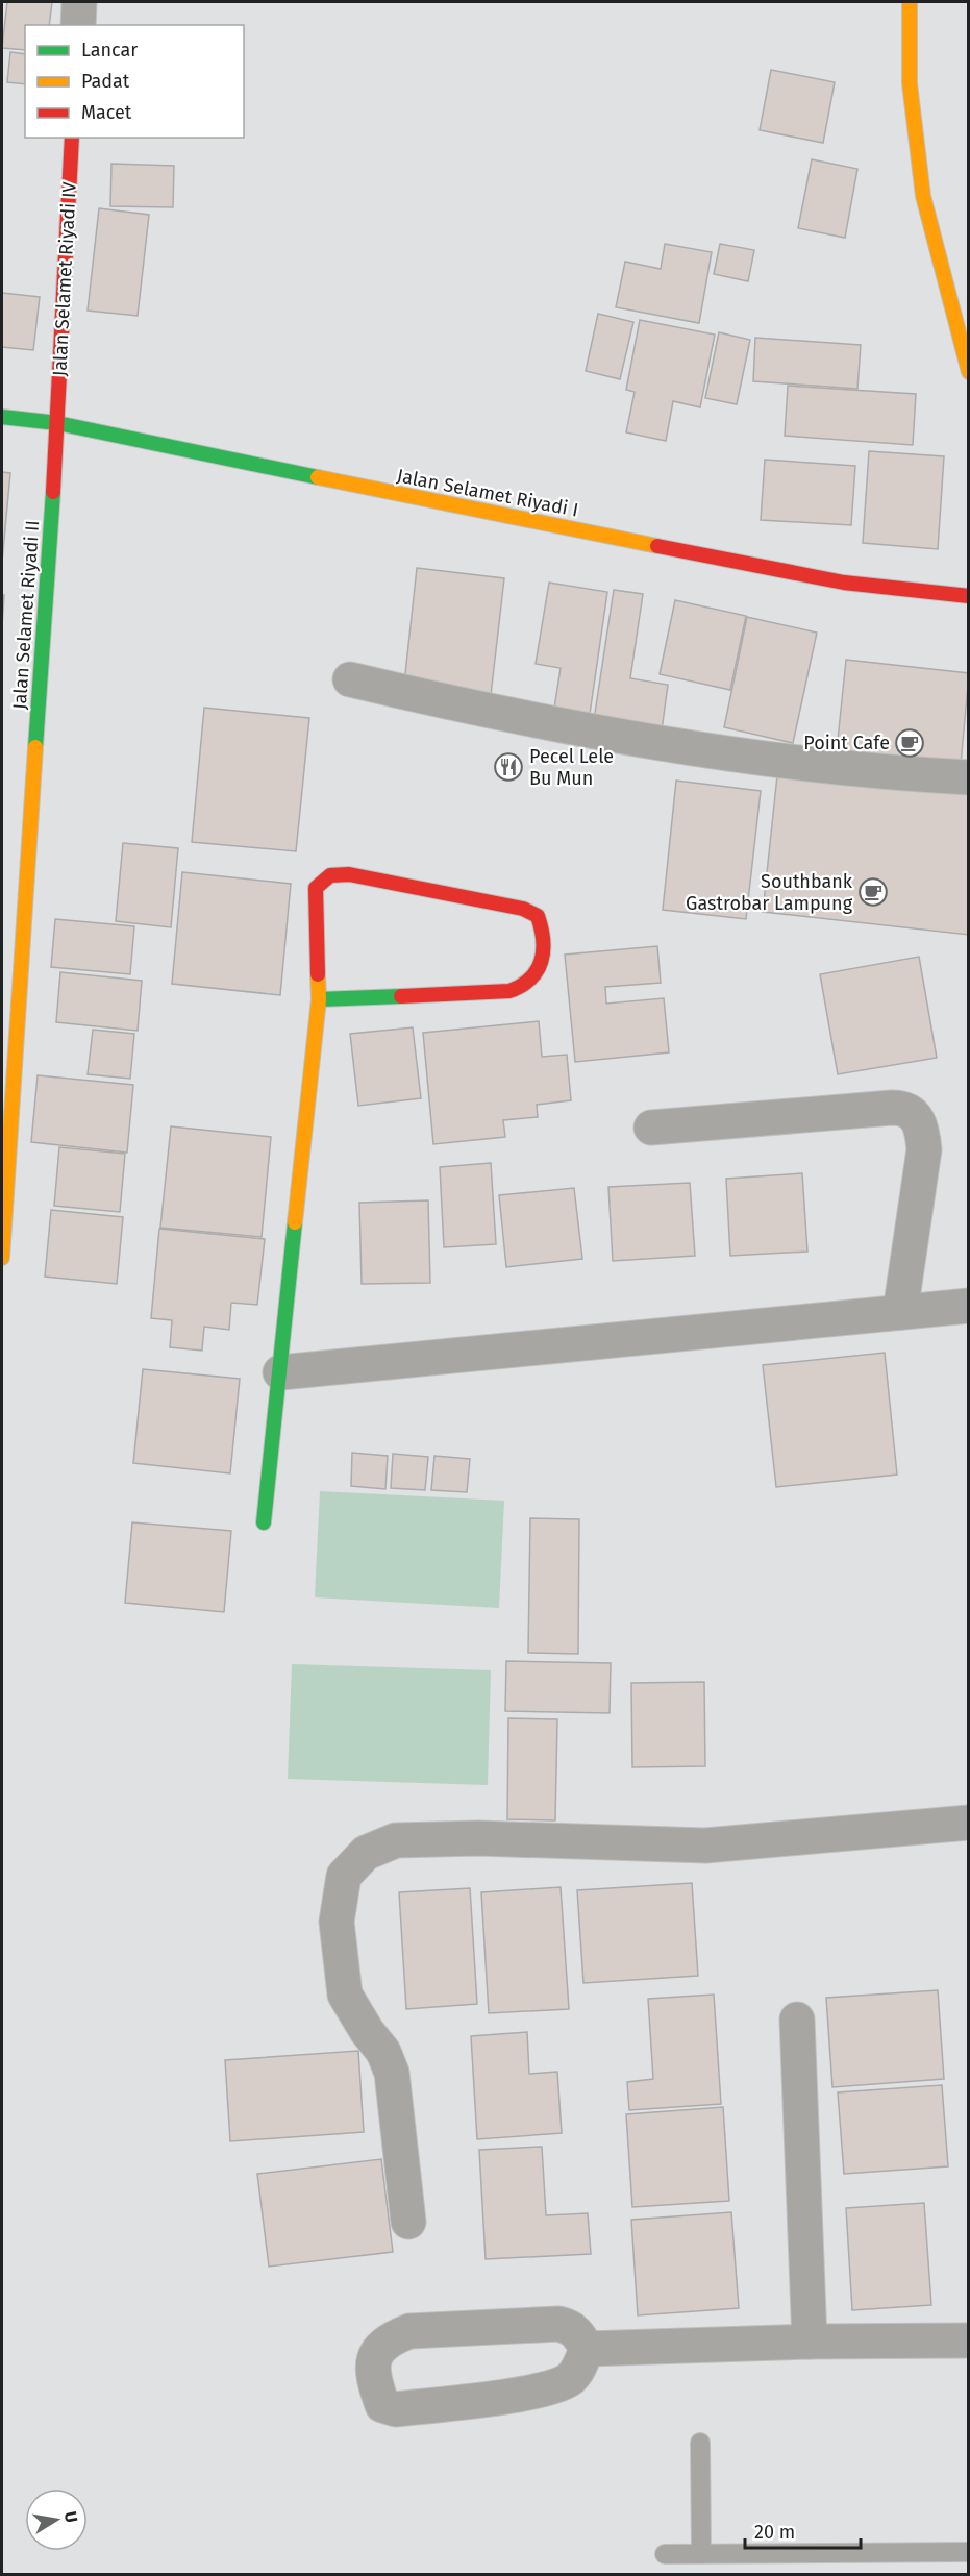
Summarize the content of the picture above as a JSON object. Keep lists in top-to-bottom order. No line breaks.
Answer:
{"streets":{"street":["Jalan Selamet Riyadi IV","Jalan Selamet Riyadi I","Jalan Selamet Riyadi II"]},"crossings":[["Jalan Selamet Riyadi IV","Jalan Selamet Riyadi I"],["Jalan Selamet Riyadi IV","Jalan Selamet Riyadi II"],["Jalan Selamet Riyadi I","Jalan Selamet Riyadi II"]],"places":{"cafe":["Point Cafe","Southbank Gastrobar Lampung"],"restaurant":["Pecel Lele Bu Mun"]},"legend":["Lancar","Padat","Macet"],"scale_bar":"20 m","north":"right"}
